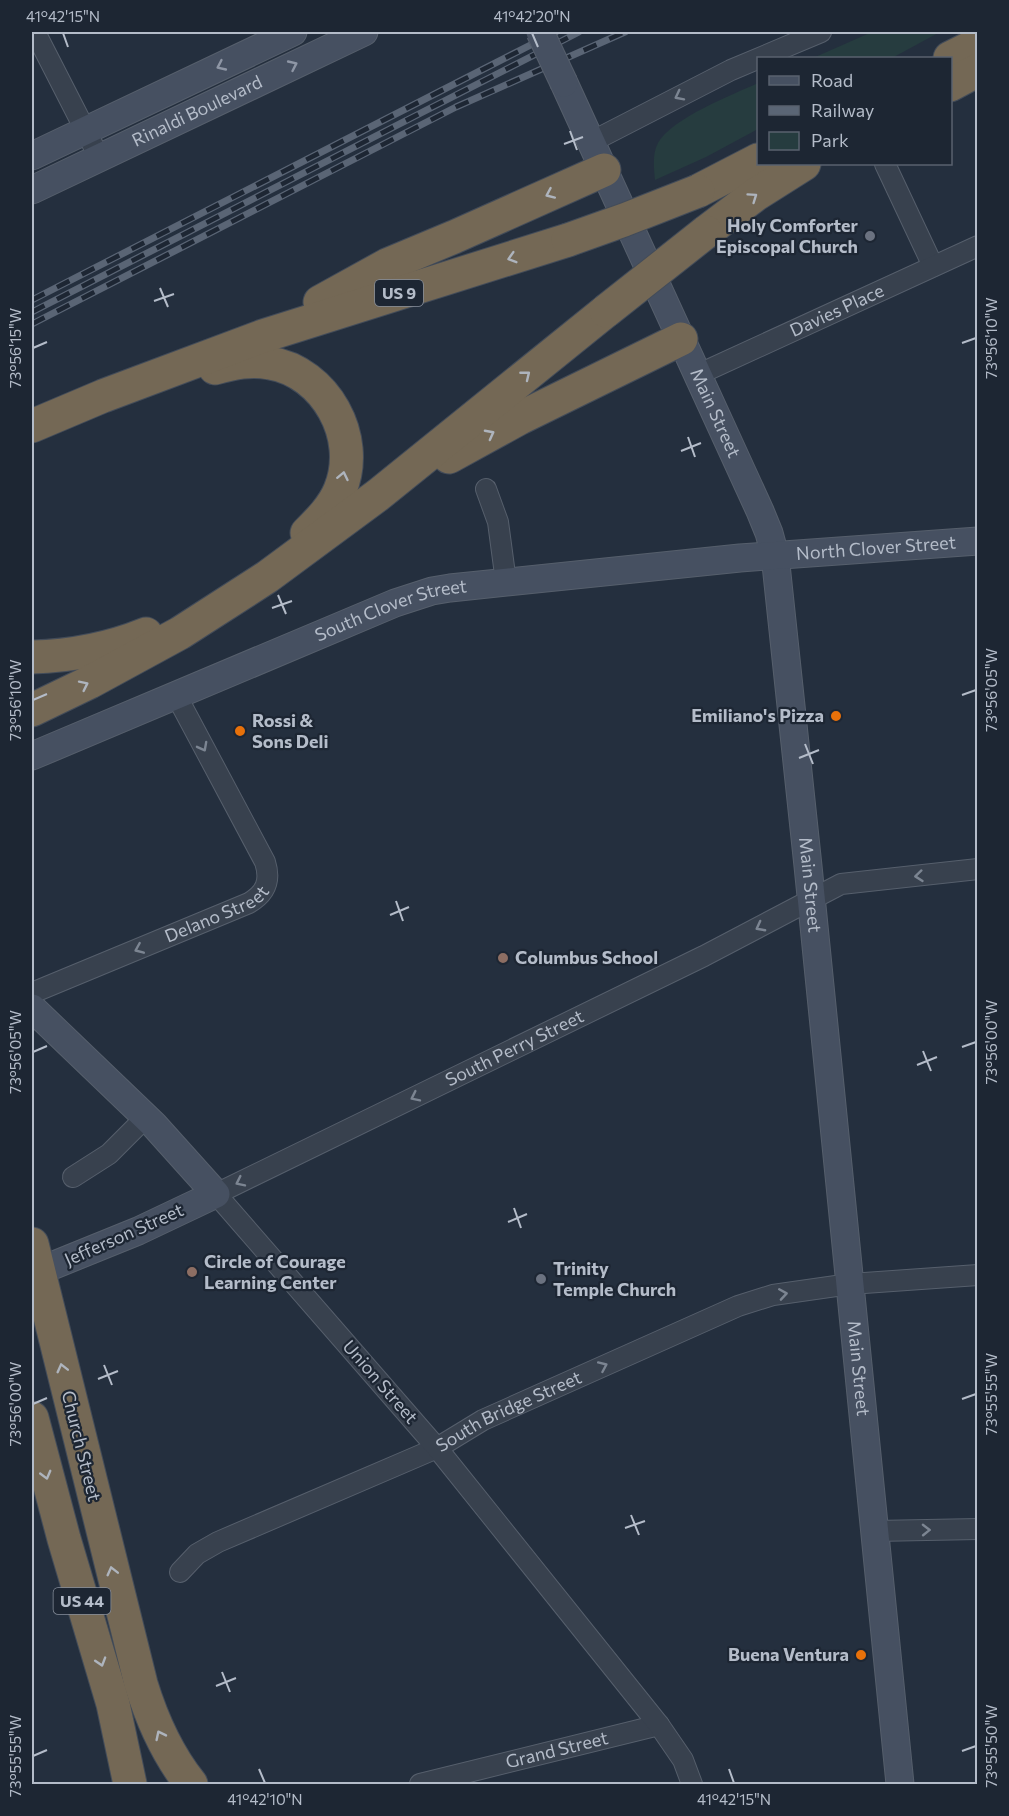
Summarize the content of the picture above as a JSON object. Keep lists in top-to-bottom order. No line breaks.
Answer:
{"streets":{"highway":["US 9","Church Street","US 44"],"street":["Rinaldi Boulevard","Davies Place","Main Street","North Clover Street","South Clover Street","Delano Street","South Perry Street","Jefferson Street","Union Street","South Bridge Street","Grand Street"]},"crossings":[["Davies Place","Main Street"],["Main Street","North Clover Street"],["Main Street","South Clover Street"],["Main Street","South Perry Street"],["Main Street","South Bridge Street"],["North Clover Street","South Clover Street"],["South Clover Street","Delano Street"],["South Perry Street","Jefferson Street"],["South Perry Street","Union Street"],["Jefferson Street","Union Street"],["Jefferson Street","Church Street"],["Union Street","South Bridge Street"],["Union Street","Grand Street"]],"one_way":["South Perry Street","South Bridge Street"],"places":["Holy Comforter Episcopal Church","Emiliano's Pizza","Rossi & Sons Deli","Columbus School","Circle of Courage Learning Center","Trinity Temple Church","Buena Ventura"],"legend":["Road","Railway","Park"],"coordinates":["41°42'15\"N","41°42'20\"N","73°56'10\"W","73°56'15\"W","73°56'05\"W","73°56'00\"W","73°55'55\"W","73°55'50\"W","41°42'10\"N"]}
